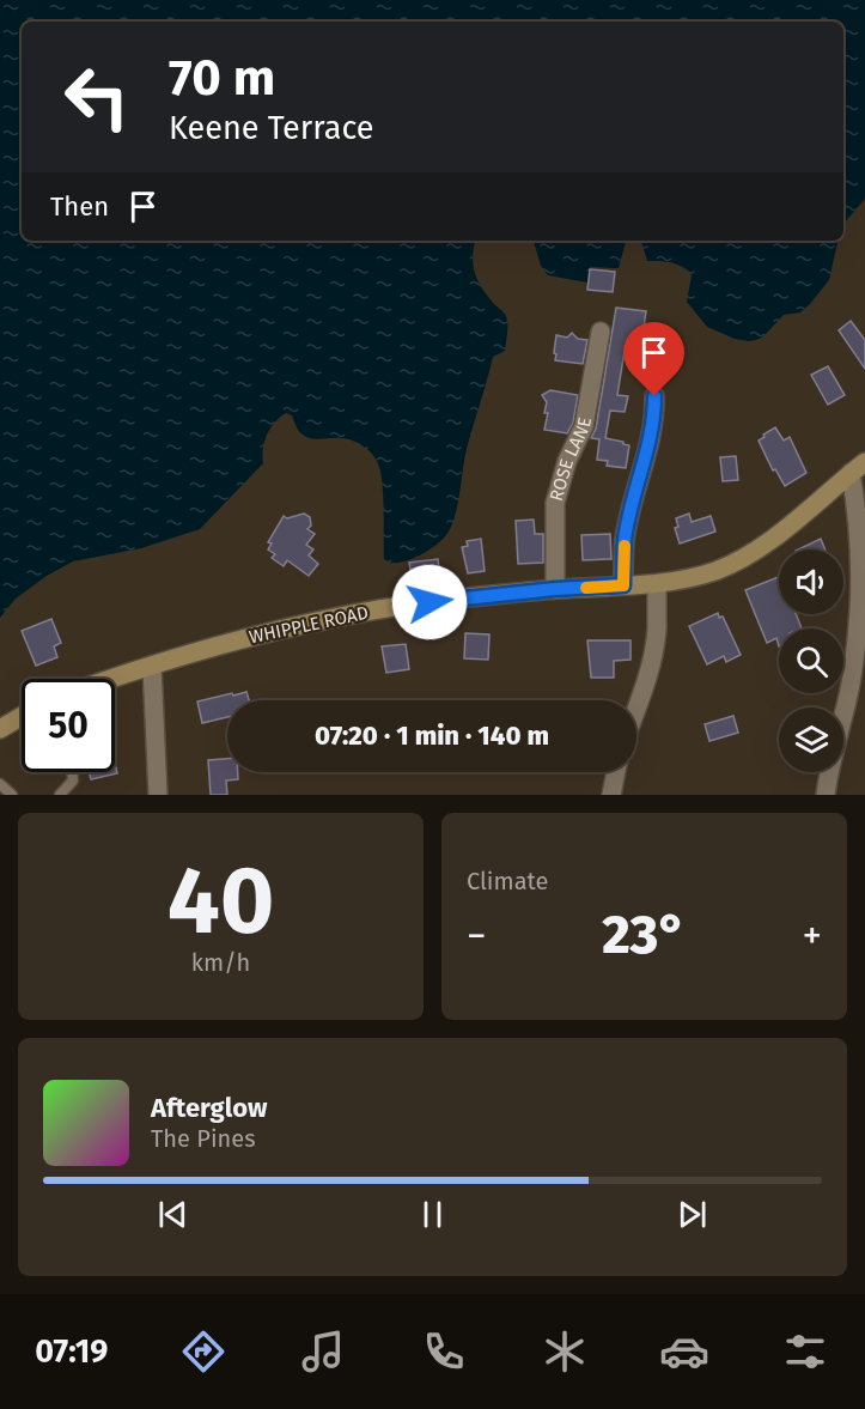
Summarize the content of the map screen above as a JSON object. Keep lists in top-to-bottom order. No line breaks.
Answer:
{"streets":{"main road":["WHIPPLE ROAD"],"street":["ROSE LANE"]},"crossings":[["ROSE LANE","WHIPPLE ROAD"]],"page":{"turn":["70 m","Keene Terrace"],"then":"Then","limit":"50","trip":"07:20 · 1 min · 140 m","tile":[["40","km/h"],"Climate"],"heat":["−","23°","+"],"song":["Afterglow","The Pines"],"tabs":"07:19"}}
